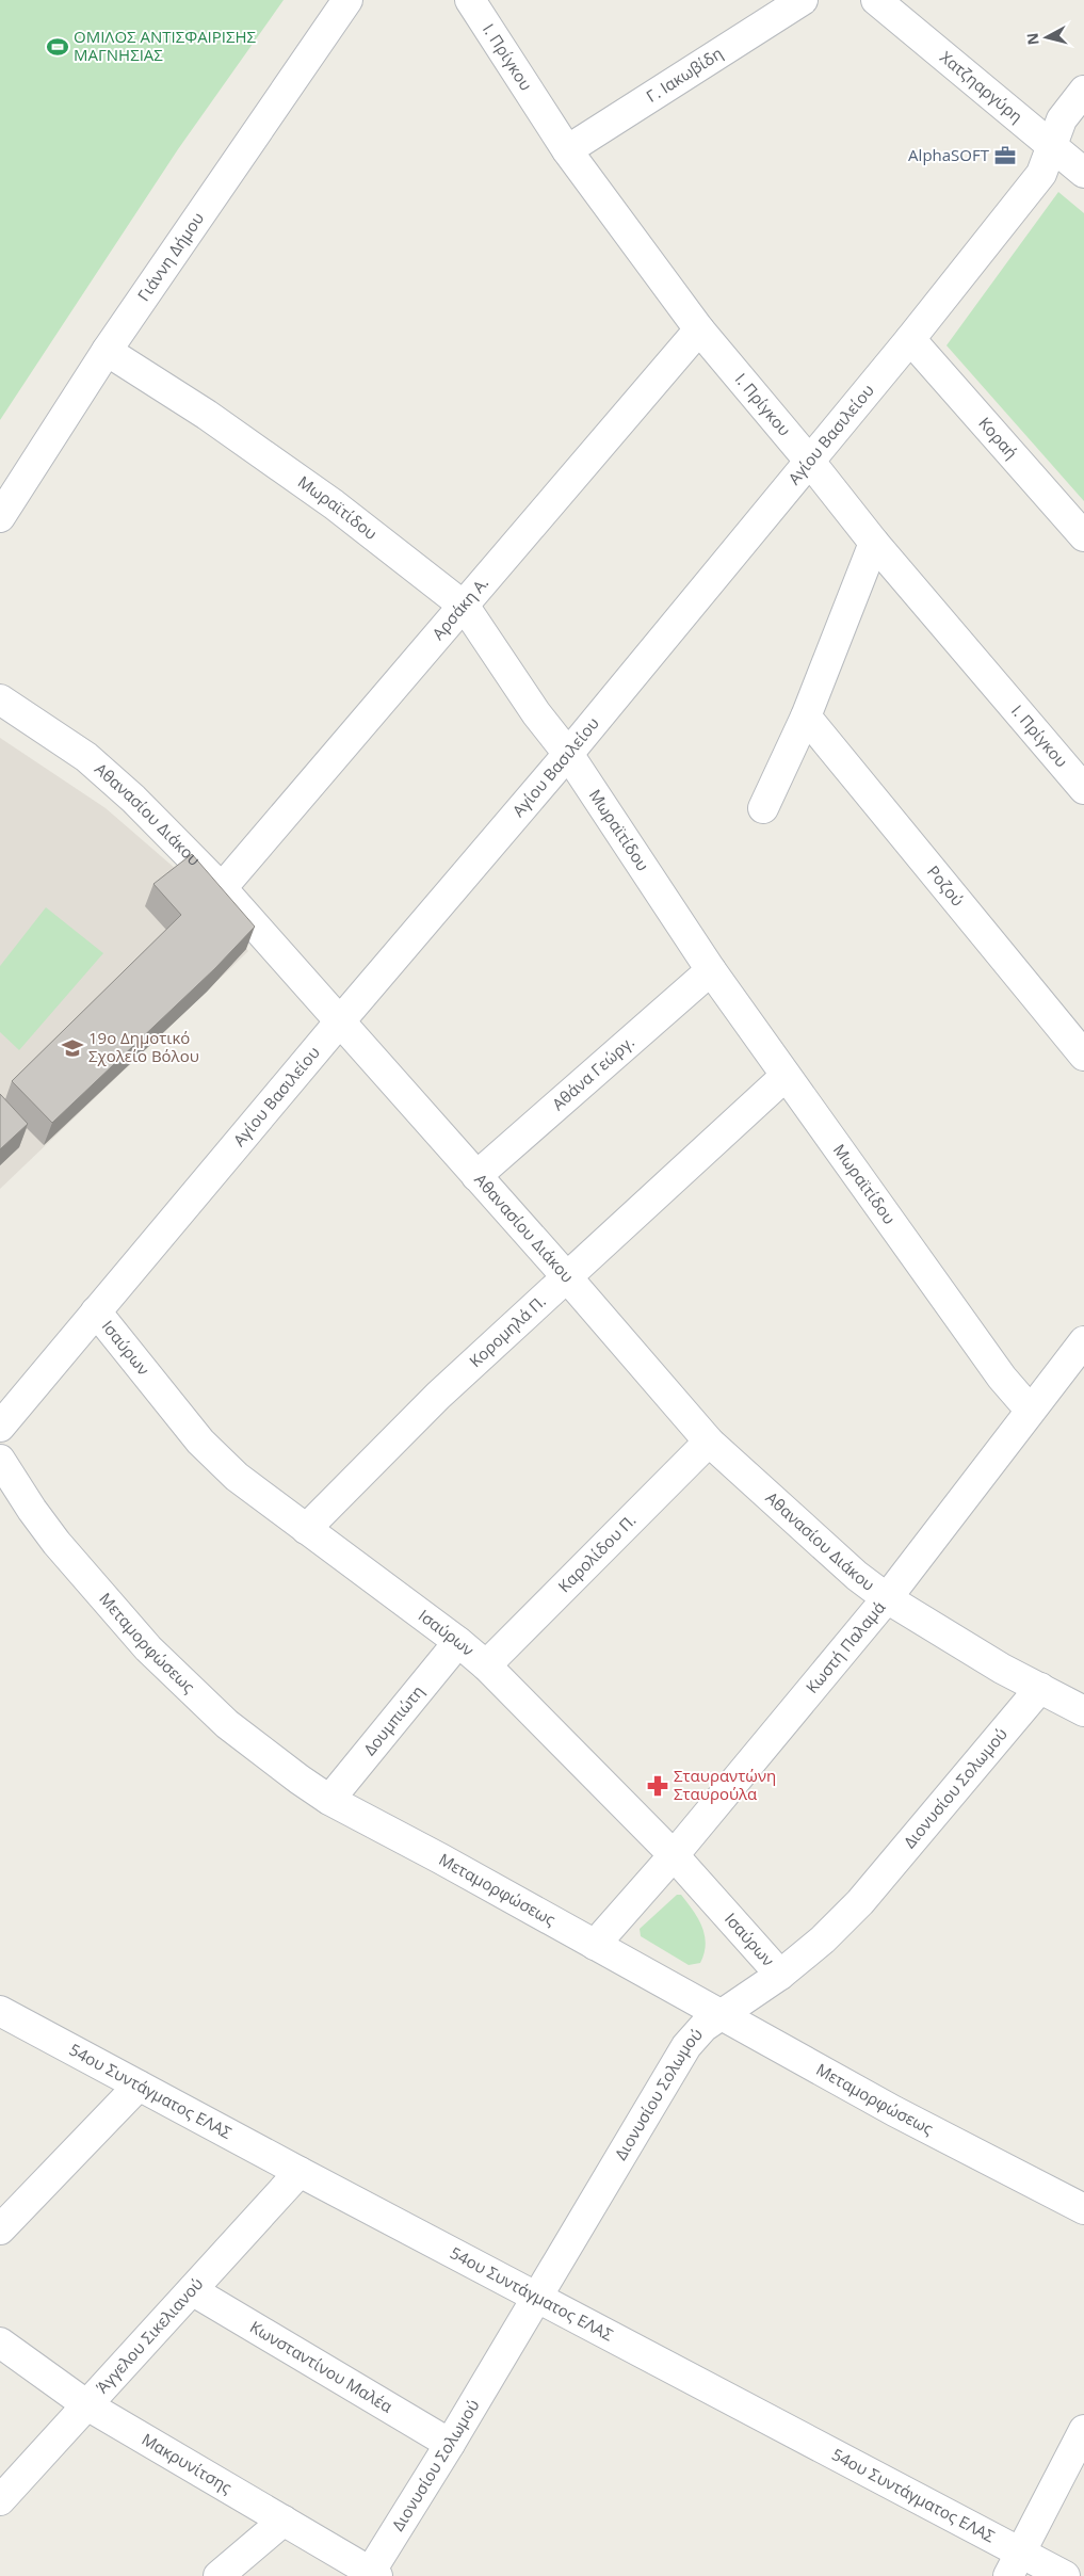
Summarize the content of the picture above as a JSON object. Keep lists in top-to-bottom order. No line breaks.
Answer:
{"streets":{"street":["Ι. Πρίγκου","Γ. Ιακωβίδη","Χατζηαργύρη","Γιάννη Δήμου","Αγίου Βασιλείου","Κοραή","Μωραϊτίδου","Αρσάκη Α.","Αθανασίου Διάκου","Ροζού","Αθάνα Γεώργ.","Κορομηλά Π.","Ισαύρων","Καρολίδου Π.","Μεταμορφώσεως","Κωστή Παλαμά","Δουμπιώτη","Διονυσίου Σολωμού","54ου Συντάγματος ΕΛΑΣ","Άγγελου Σικελιανού","Κωνσταντίνου Μαλέα","Μακρυνίτσης"]},"crossings":[["Ι. Πρίγκου","Γ. Ιακωβίδη"],["Ι. Πρίγκου","Αγίου Βασιλείου"],["Ι. Πρίγκου","Αρσάκη Α."],["Χατζηαργύρη","Αγίου Βασιλείου"],["Γιάννη Δήμου","Μωραϊτίδου"],["Αγίου Βασιλείου","Κοραή"],["Αγίου Βασιλείου","Μωραϊτίδου"],["Αγίου Βασιλείου","Αθανασίου Διάκου"],["Αγίου Βασιλείου","Ισαύρων"],["Μωραϊτίδου","Αρσάκη Α."],["Μωραϊτίδου","Αθάνα Γεώργ."],["Μωραϊτίδου","Κορομηλά Π."],["Μωραϊτίδου","Κωστή Παλαμά"],["Αρσάκη Α.","Αθανασίου Διάκου"],["Αθανασίου Διάκου","Αθάνα Γεώργ."],["Αθανασίου Διάκου","Κορομηλά Π."],["Αθανασίου Διάκου","Καρολίδου Π."],["Αθανασίου Διάκου","Κωστή Παλαμά"],["Αθανασίου Διάκου","Διονυσίου Σολωμού"],["Κορομηλά Π.","Ισαύρων"],["Ισαύρων","Καρολίδου Π."],["Ισαύρων","Κωστή Παλαμά"],["Ισαύρων","Δουμπιώτη"],["Ισαύρων","Διονυσίου Σολωμού"],["Μεταμορφώσεως","Κωστή Παλαμά"],["Μεταμορφώσεως","Δουμπιώτη"],["Μεταμορφώσεως","Διονυσίου Σολωμού"],["Διονυσίου Σολωμού","54ου Συντάγματος ΕΛΑΣ"],["Διονυσίου Σολωμού","Κωνσταντίνου Μαλέα"],["Διονυσίου Σολωμού","Μακρυνίτσης"],["54ου Συντάγματος ΕΛΑΣ","Άγγελου Σικελιανού"],["Άγγελου Σικελιανού","Κωνσταντίνου Μαλέα"],["Άγγελου Σικελιανού","Μακρυνίτσης"]],"places":{"sports":["ΟΜΙΛΟΣ ΑΝΤΙΣΦΑΙΡΙΣΗΣ ΜΑΓΝΗΣΙΑΣ"],"office":["AlphaSOFT"],"school or university":["19ο Δημοτικό Σχολείο Βόλου"],"pharmacy":["Σταυραντώνη Σταυρούλα"]},"north":"left"}
